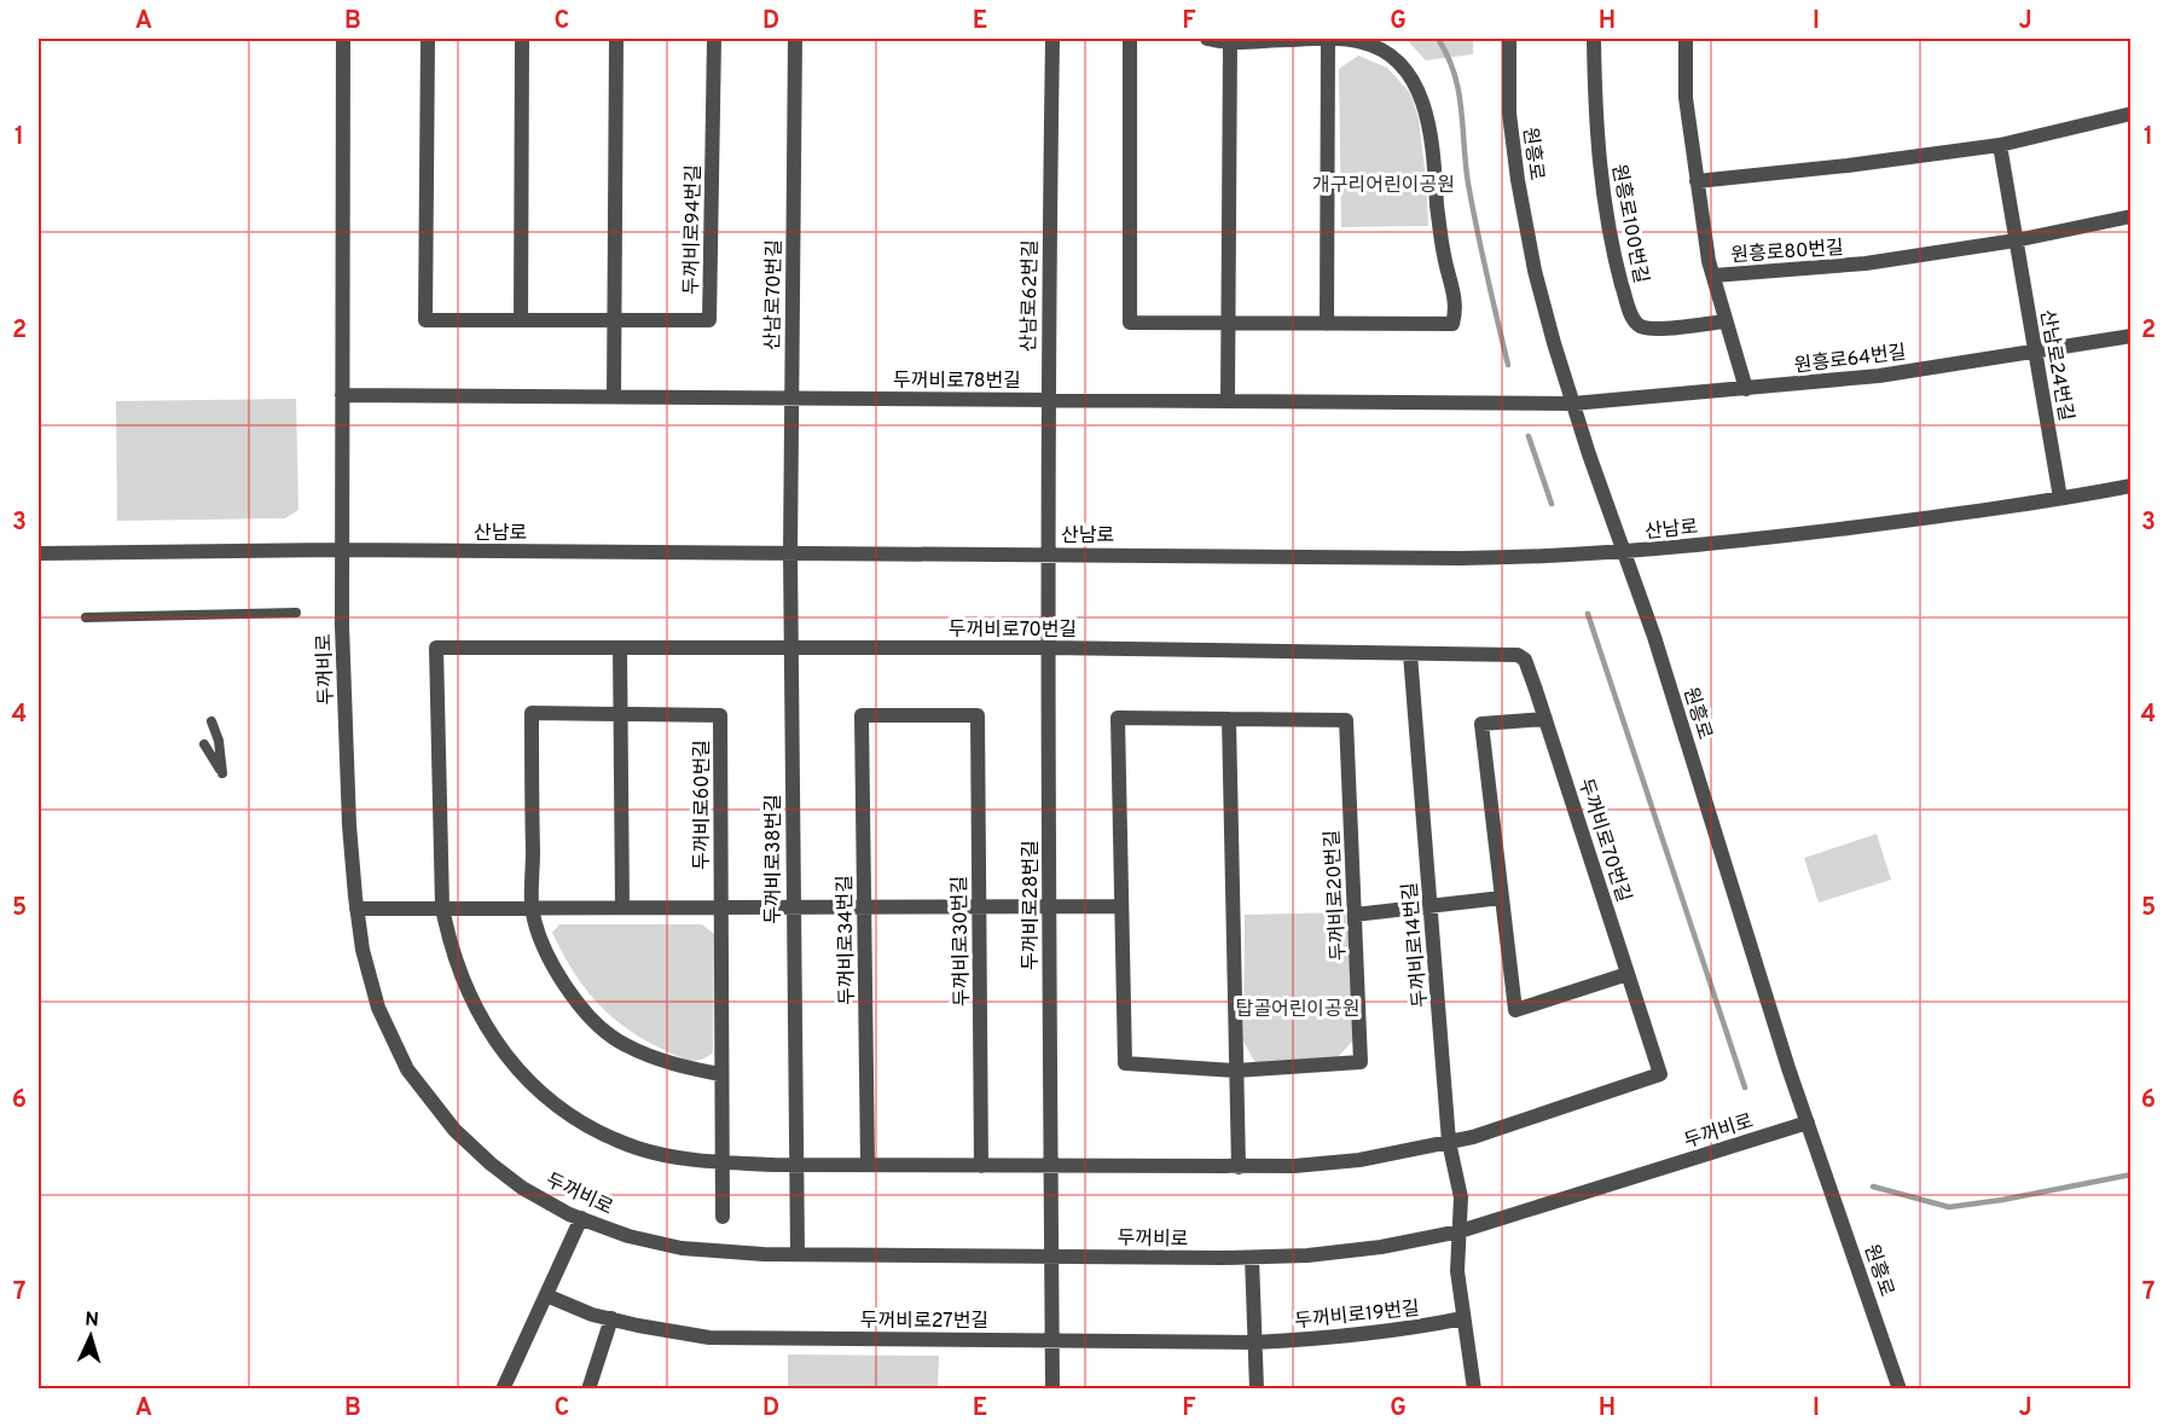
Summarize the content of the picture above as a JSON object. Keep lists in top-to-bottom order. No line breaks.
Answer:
{"streets":{"street":["원흥로","원흥로100번길","두꺼비로94번길","원흥로80번길","산남로70번길","산남로62번길","원흥로64번길","산남로24번길","두꺼비로78번길","산남로","두꺼비로70번길","두꺼비로","두꺼비로60번길","두꺼비로38번길","두꺼비로20번길","두꺼비로28번길","두꺼비로34번길","두꺼비로30번길","두꺼비로14번길","두꺼비로19번길","두꺼비로27번길"]},"crossings":[["원흥로","원흥로64번길"],["원흥로","두꺼비로78번길"],["원흥로","산남로"],["원흥로","두꺼비로"],["원흥로100번길","원흥로80번길"],["원흥로80번길","원흥로64번길"],["원흥로80번길","산남로24번길"],["산남로70번길","두꺼비로78번길"],["산남로70번길","산남로"],["산남로70번길","두꺼비로38번길"],["산남로62번길","두꺼비로78번길"],["산남로62번길","산남로"],["산남로62번길","두꺼비로28번길"],["원흥로64번길","산남로24번길"],["원흥로64번길","두꺼비로78번길"],["산남로24번길","산남로"],["두꺼비로78번길","두꺼비로"],["산남로","두꺼비로"],["산남로","두꺼비로38번길"],["산남로","두꺼비로28번길"],["두꺼비로70번길","두꺼비로38번길"],["두꺼비로70번길","두꺼비로28번길"],["두꺼비로70번길","두꺼비로14번길"],["두꺼비로","두꺼비로38번길"],["두꺼비로","두꺼비로28번길"],["두꺼비로","두꺼비로14번길"],["두꺼비로34번길","두꺼비로30번길"],["두꺼비로14번길","두꺼비로19번길"],["두꺼비로19번길","두꺼비로27번길"]],"parks":["개구리어린이공원","탑골어린이공원"],"north":"top","grid":{"columns":["A","B","C","D","E","F","G","H","I","J"],"rows":["1","2","3","4","5","6","7"]}}
